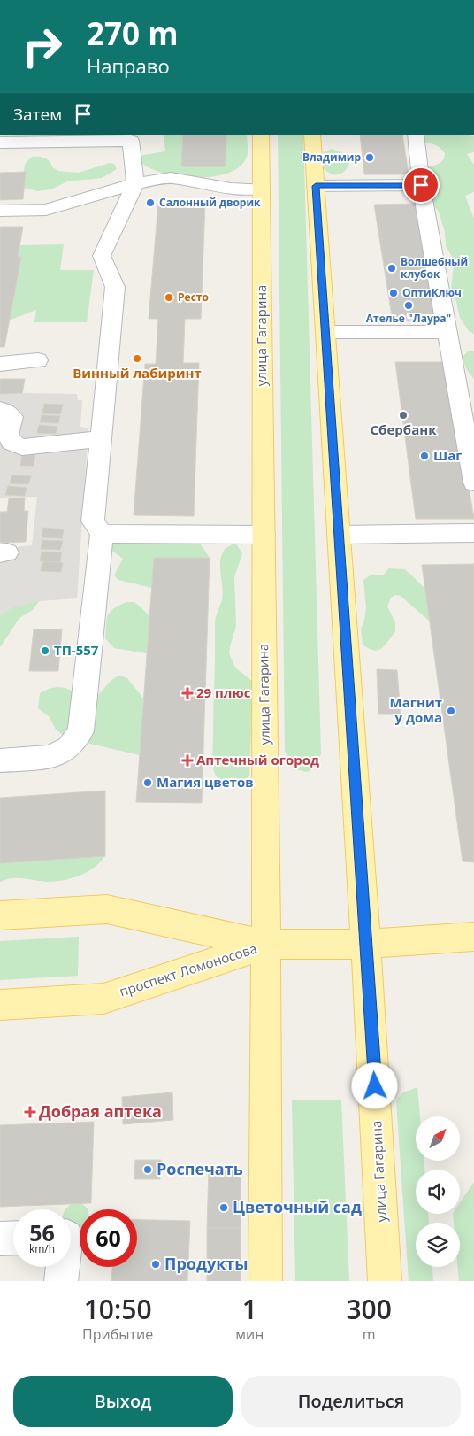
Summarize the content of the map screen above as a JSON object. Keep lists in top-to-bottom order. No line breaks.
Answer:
{"streets":{"main road":["улица Гагарина","проспект Ломоносова"]},"crossings":[["улица Гагарина","проспект Ломоносова"]],"places":{"other":["Владимир","Салонный дворик","Волшебный клубок","ОптиКлюч","Ресто","Ателье \"Лаура\"","Винный лабиринт","Сбербанк","Шаг","ТП-557","Магнит у дома","Магия цветов","Роспечать","Цветочный сад","Продукты"],"health":["29 плюс","Аптечный огород","Добрая аптека"]},"north":"top right","page":{"turn":["270 m","Направо"],"then":"Затем","speed":"56 km/h","limit":"60","eta":["10:50","Прибытие","1","мин","300","m"],"buttons":["Выход","Поделиться"]}}
